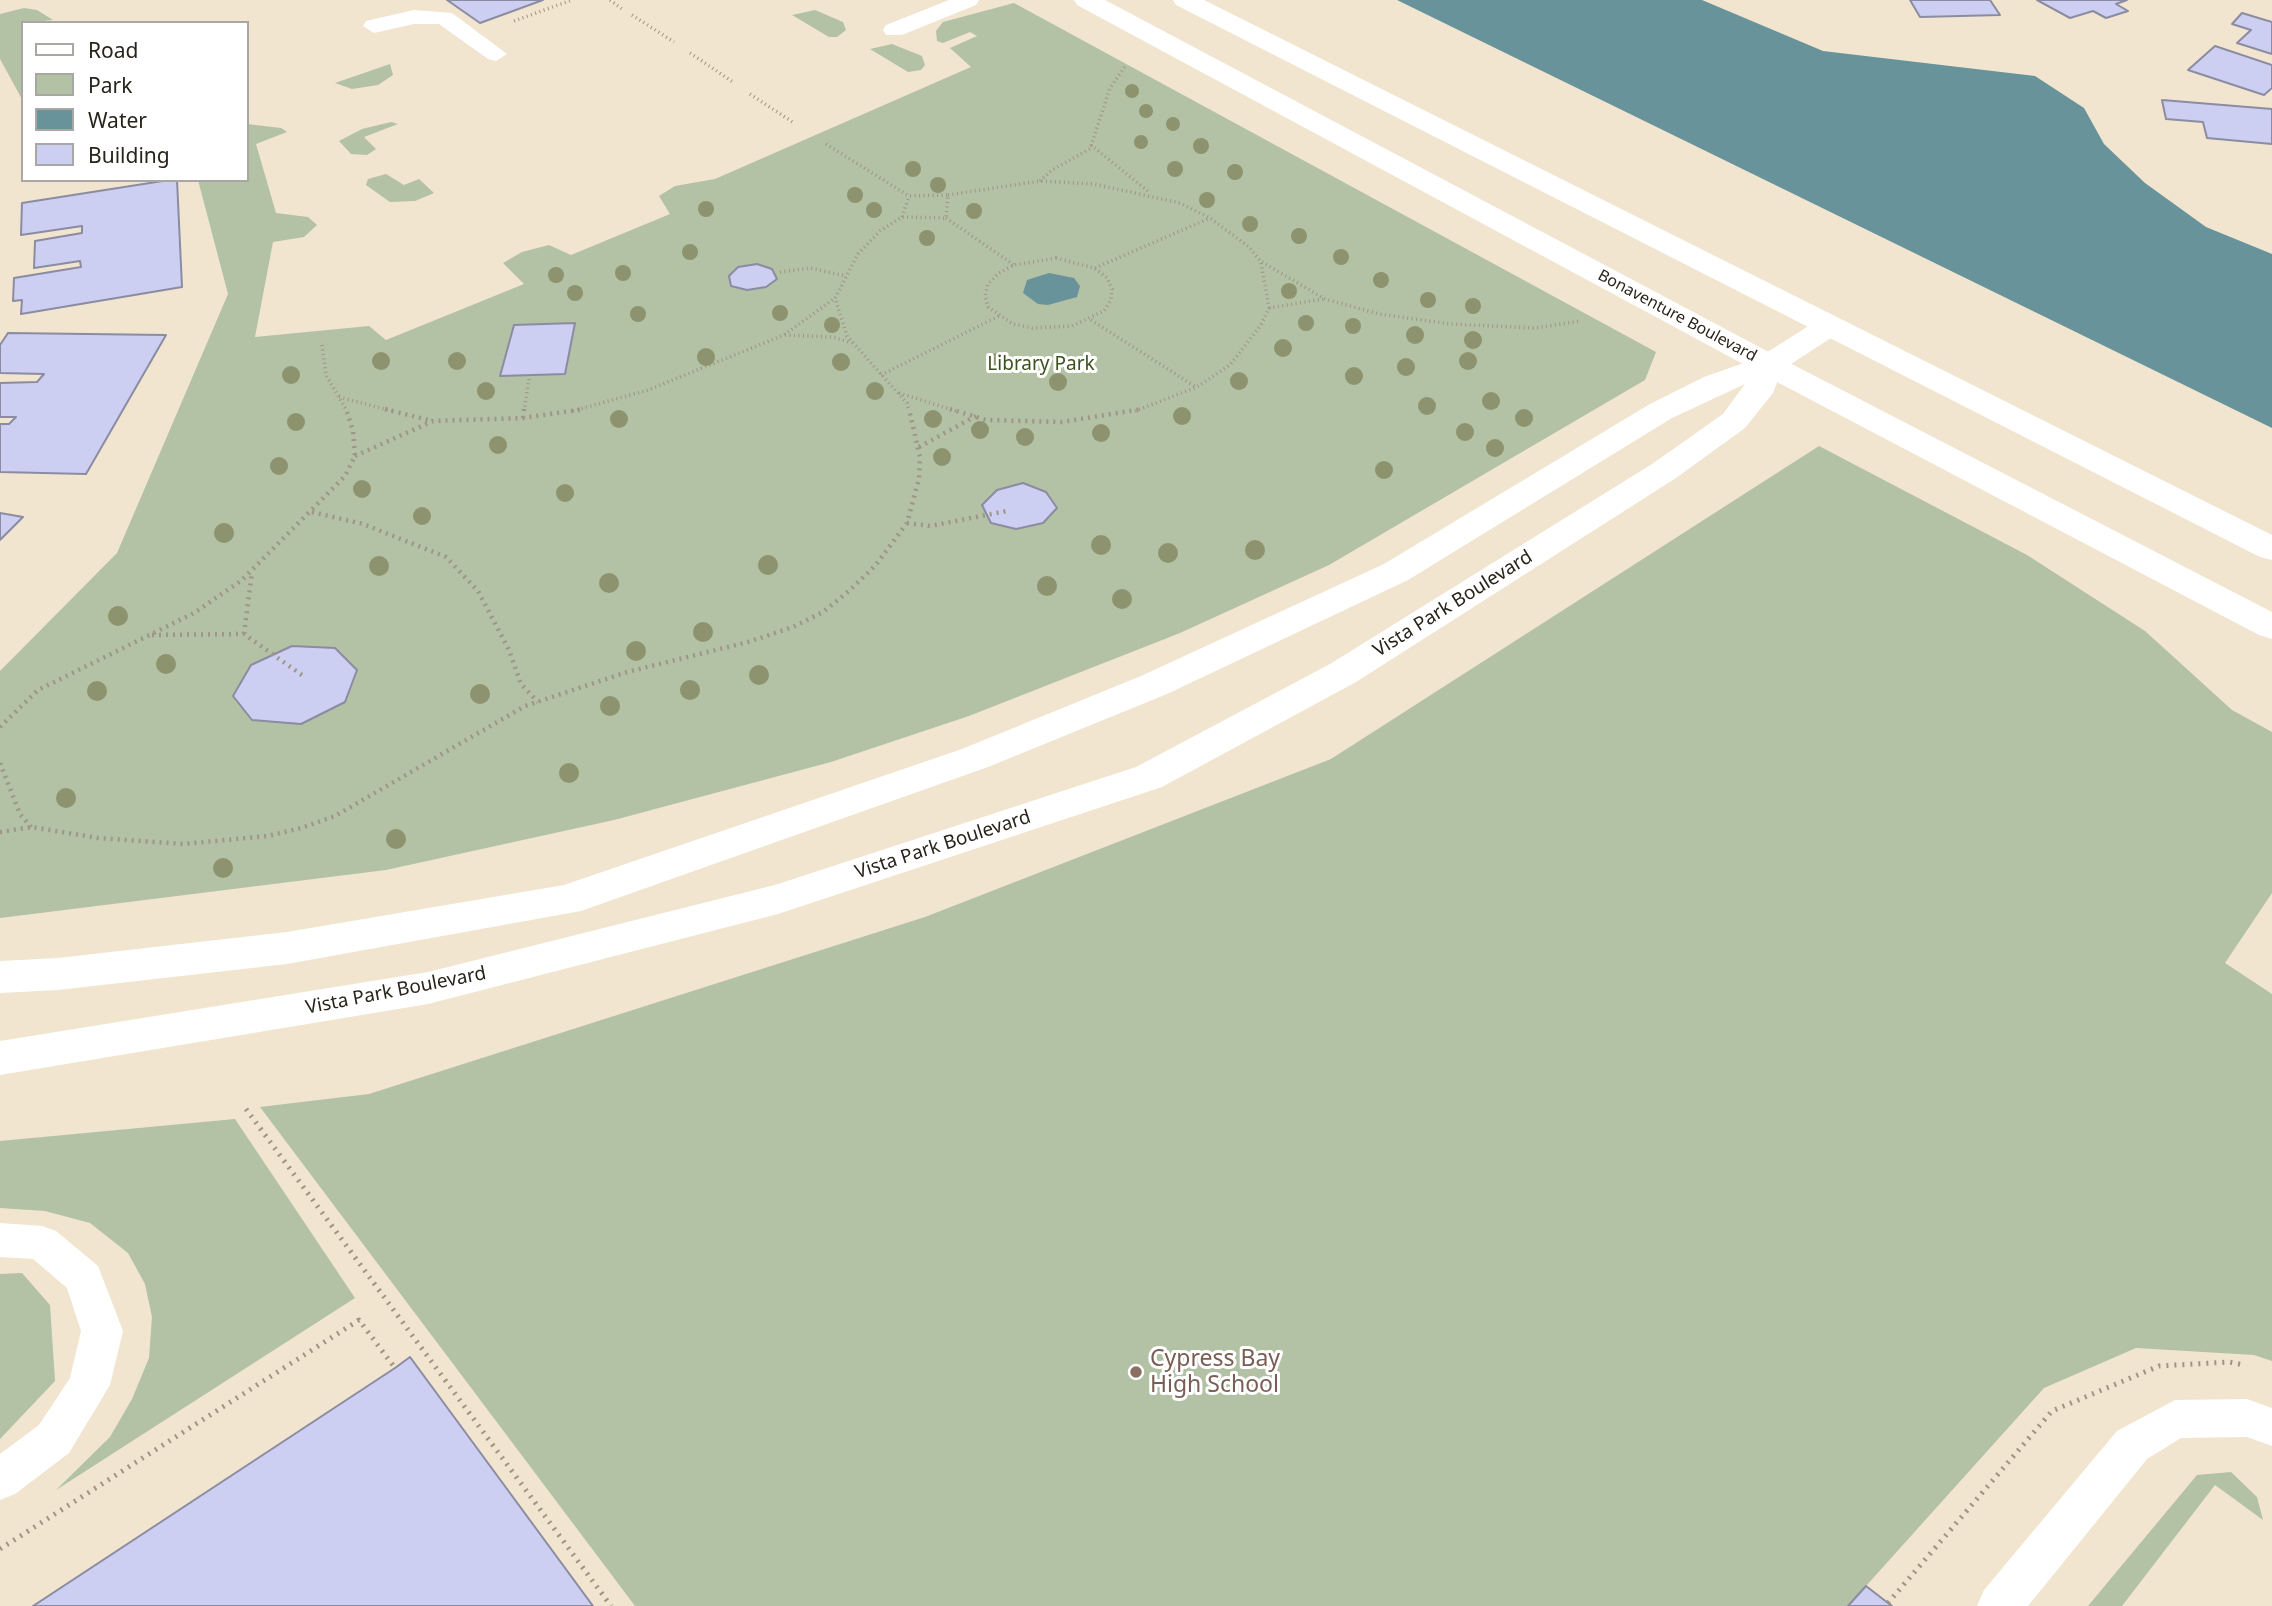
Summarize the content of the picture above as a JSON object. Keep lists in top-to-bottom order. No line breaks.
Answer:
{"streets":{"street":["Bonaventure Boulevard","Vista Park Boulevard"]},"crossings":[["Bonaventure Boulevard","Vista Park Boulevard"]],"parks":["Library Park"],"places":["Cypress Bay High School"],"legend":["Road","Park","Water","Building"]}
